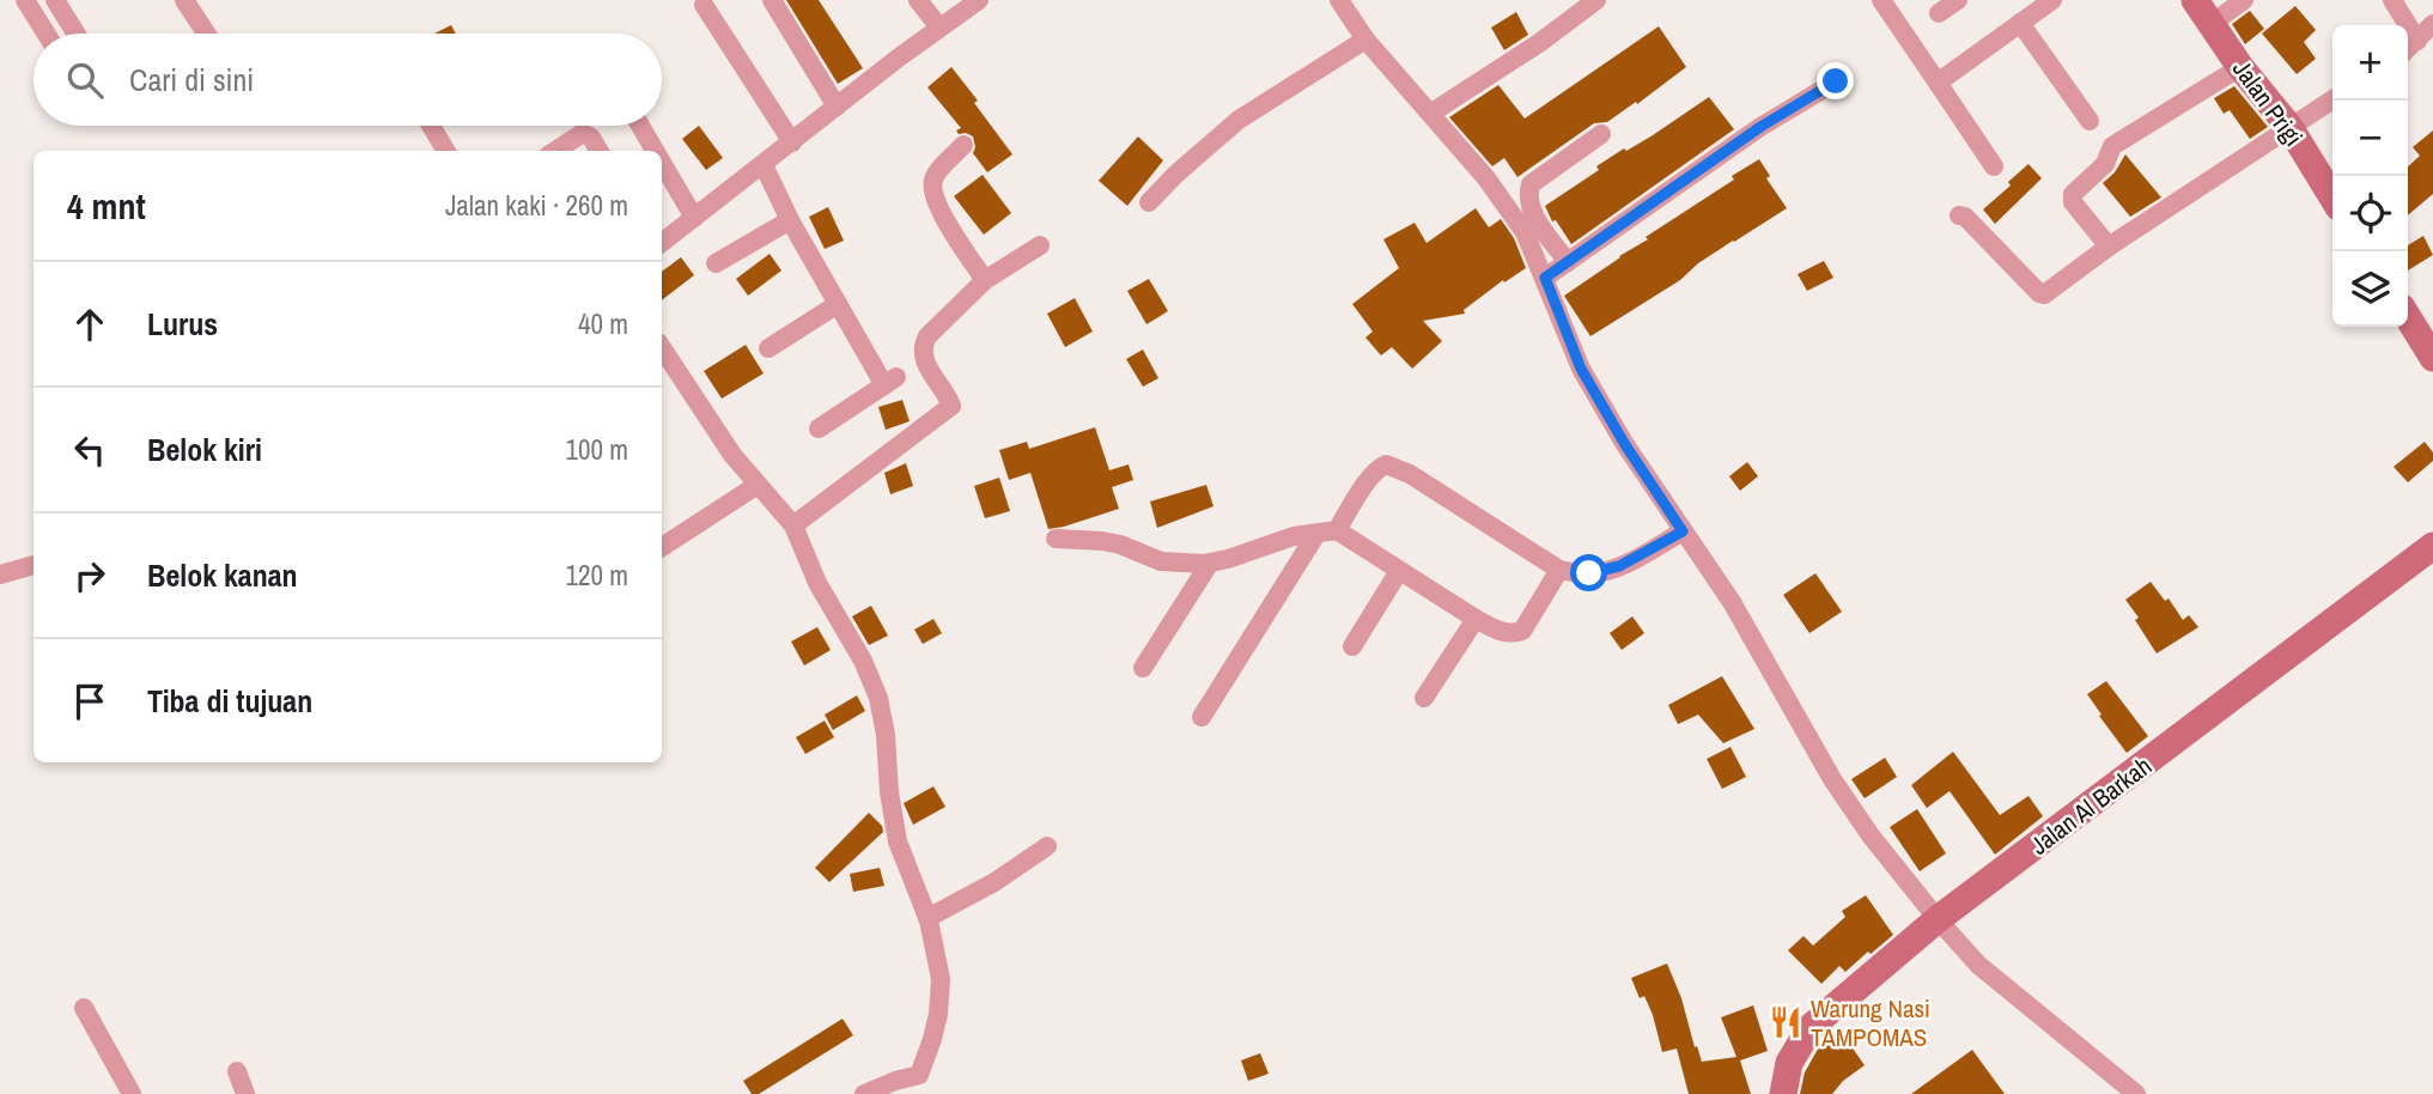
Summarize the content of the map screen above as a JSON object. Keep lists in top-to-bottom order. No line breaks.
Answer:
{"streets":{"street":["Jalan Prigi","Jalan Al Barkah"]},"places":{"restaurant":["Warung Nasi TAMPOMAS"]},"page":{"map_buttons":["+","−"],"search":"Cari di sini","heading":["4 mnt","Jalan kaki · 260 m"],"list":[["Lurus","40 m"],["Belok kiri","100 m"],["Belok kanan","120 m"],"Tiba di tujuan"]}}
